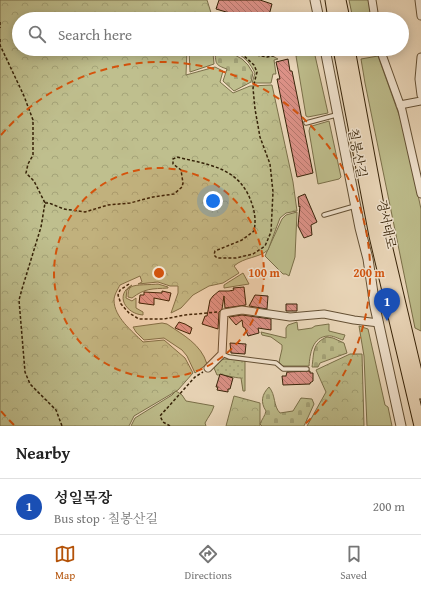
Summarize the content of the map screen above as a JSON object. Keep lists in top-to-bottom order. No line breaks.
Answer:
{"streets":{"main road":["경서대로"],"street":["칠봉산길"]},"page":{"search":"Search here","pins":"1","heading":"Nearby","list":[{"mark":"1","name":"성일목장","note":"Bus stop · 칠봉산길","value":"200 m"}],"nav":["Map","Directions","Saved"]},"rings":["100 m","200 m"]}
